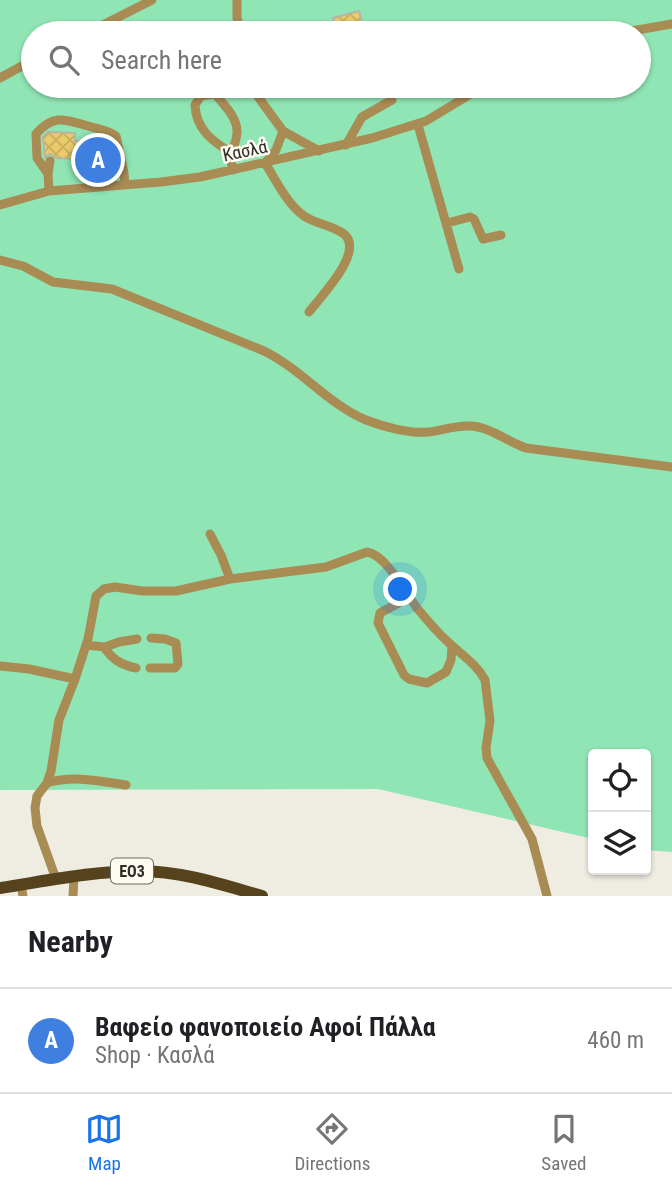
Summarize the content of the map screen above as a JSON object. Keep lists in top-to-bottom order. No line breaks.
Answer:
{"streets":{"main road":["ΕΟ3"],"street":["Κασλά"]},"page":{"search":"Search here","pins":"A","heading":"Nearby","list":[{"mark":"A","name":"Βαφείο φανοποιείο Αφοί Πάλλα","note":"Shop · Κασλά","value":"460 m"}],"nav":["Map","Directions","Saved"]}}
